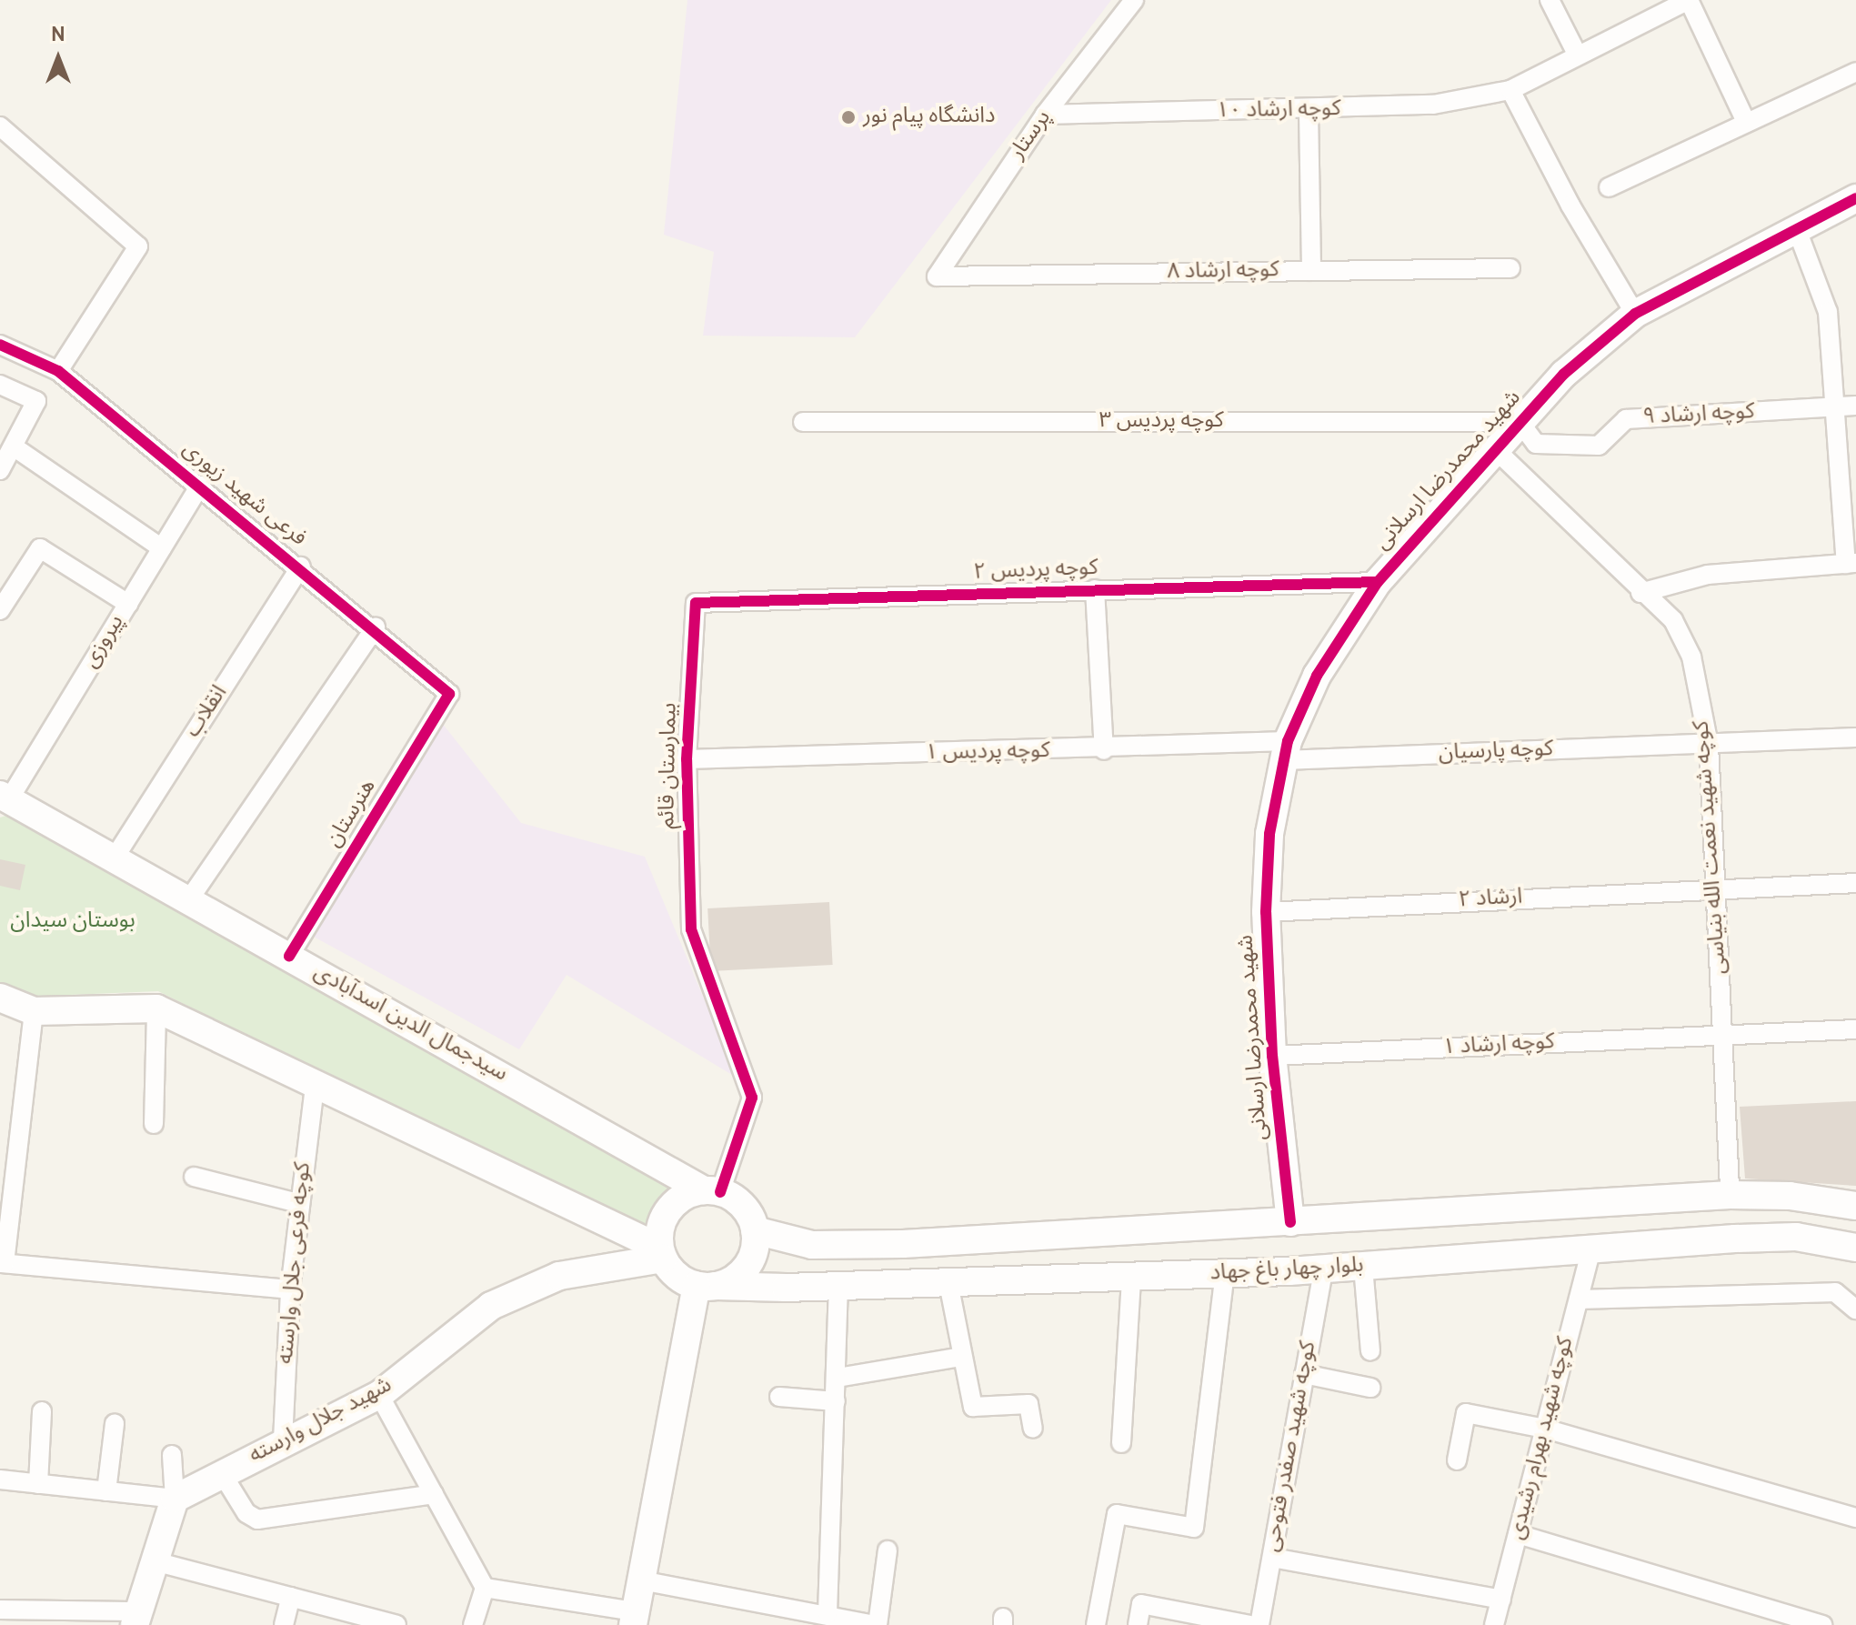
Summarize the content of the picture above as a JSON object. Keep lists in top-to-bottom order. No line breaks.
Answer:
{"streets":{"street":["کوچه ارشاد ۱۰","پرستار","کوچه ارشاد ۸","کوچه ارشاد ۹","کوچه پردیس ۳","شهید محمدرضا ارسلانی","فرعی شهید زیوری","کوچه پردیس ۲","پیروزی","انقلاب","کوچه پارسیان","کوچه پردیس ۱","بیمارستان قائم","هنرستان","کوچه شهید نعمت الله بنیاسی","ارشاد ۲","سیدجمال الدین اسدآبادی","کوچه ارشاد ۱","کوچه فرعی جلال وارسته","بلوار چهار باغ جهاد","شهید جلال وارسته","کوچه شهید بهرام رشیدی","کوچه شهید صفدر فتوحی"]},"crossings":[["کوچه ارشاد ۱۰","پرستار"],["پرستار","کوچه ارشاد ۸"],["کوچه ارشاد ۹","کوچه پردیس ۳"],["کوچه ارشاد ۹","شهید محمدرضا ارسلانی"],["کوچه پردیس ۳","شهید محمدرضا ارسلانی"],["شهید محمدرضا ارسلانی","کوچه پردیس ۲"],["شهید محمدرضا ارسلانی","کوچه پارسیان"],["شهید محمدرضا ارسلانی","کوچه پردیس ۱"],["شهید محمدرضا ارسلانی","کوچه شهید نعمت الله بنیاسی"],["شهید محمدرضا ارسلانی","ارشاد ۲"],["شهید محمدرضا ارسلانی","کوچه ارشاد ۱"],["فرعی شهید زیوری","پیروزی"],["فرعی شهید زیوری","انقلاب"],["فرعی شهید زیوری","هنرستان"],["کوچه پردیس ۲","بیمارستان قائم"],["پیروزی","سیدجمال الدین اسدآبادی"],["انقلاب","سیدجمال الدین اسدآبادی"],["کوچه پارسیان","کوچه پردیس ۱"],["کوچه پارسیان","کوچه شهید نعمت الله بنیاسی"],["کوچه پردیس ۱","بیمارستان قائم"],["بیمارستان قائم","سیدجمال الدین اسدآبادی"],["بیمارستان قائم","بلوار چهار باغ جهاد"],["بیمارستان قائم","شهید جلال وارسته"],["هنرستان","سیدجمال الدین اسدآبادی"],["کوچه شهید نعمت الله بنیاسی","ارشاد ۲"],["کوچه شهید نعمت الله بنیاسی","کوچه ارشاد ۱"],["سیدجمال الدین اسدآبادی","بلوار چهار باغ جهاد"],["سیدجمال الدین اسدآبادی","شهید جلال وارسته"],["کوچه فرعی جلال وارسته","شهید جلال وارسته"],["بلوار چهار باغ جهاد","شهید جلال وارسته"],["بلوار چهار باغ جهاد","کوچه شهید بهرام رشیدی"],["بلوار چهار باغ جهاد","کوچه شهید صفدر فتوحی"]],"parks":["بوستان سیدان"],"places":["دانشگاه پیام نور"],"north":"top"}
